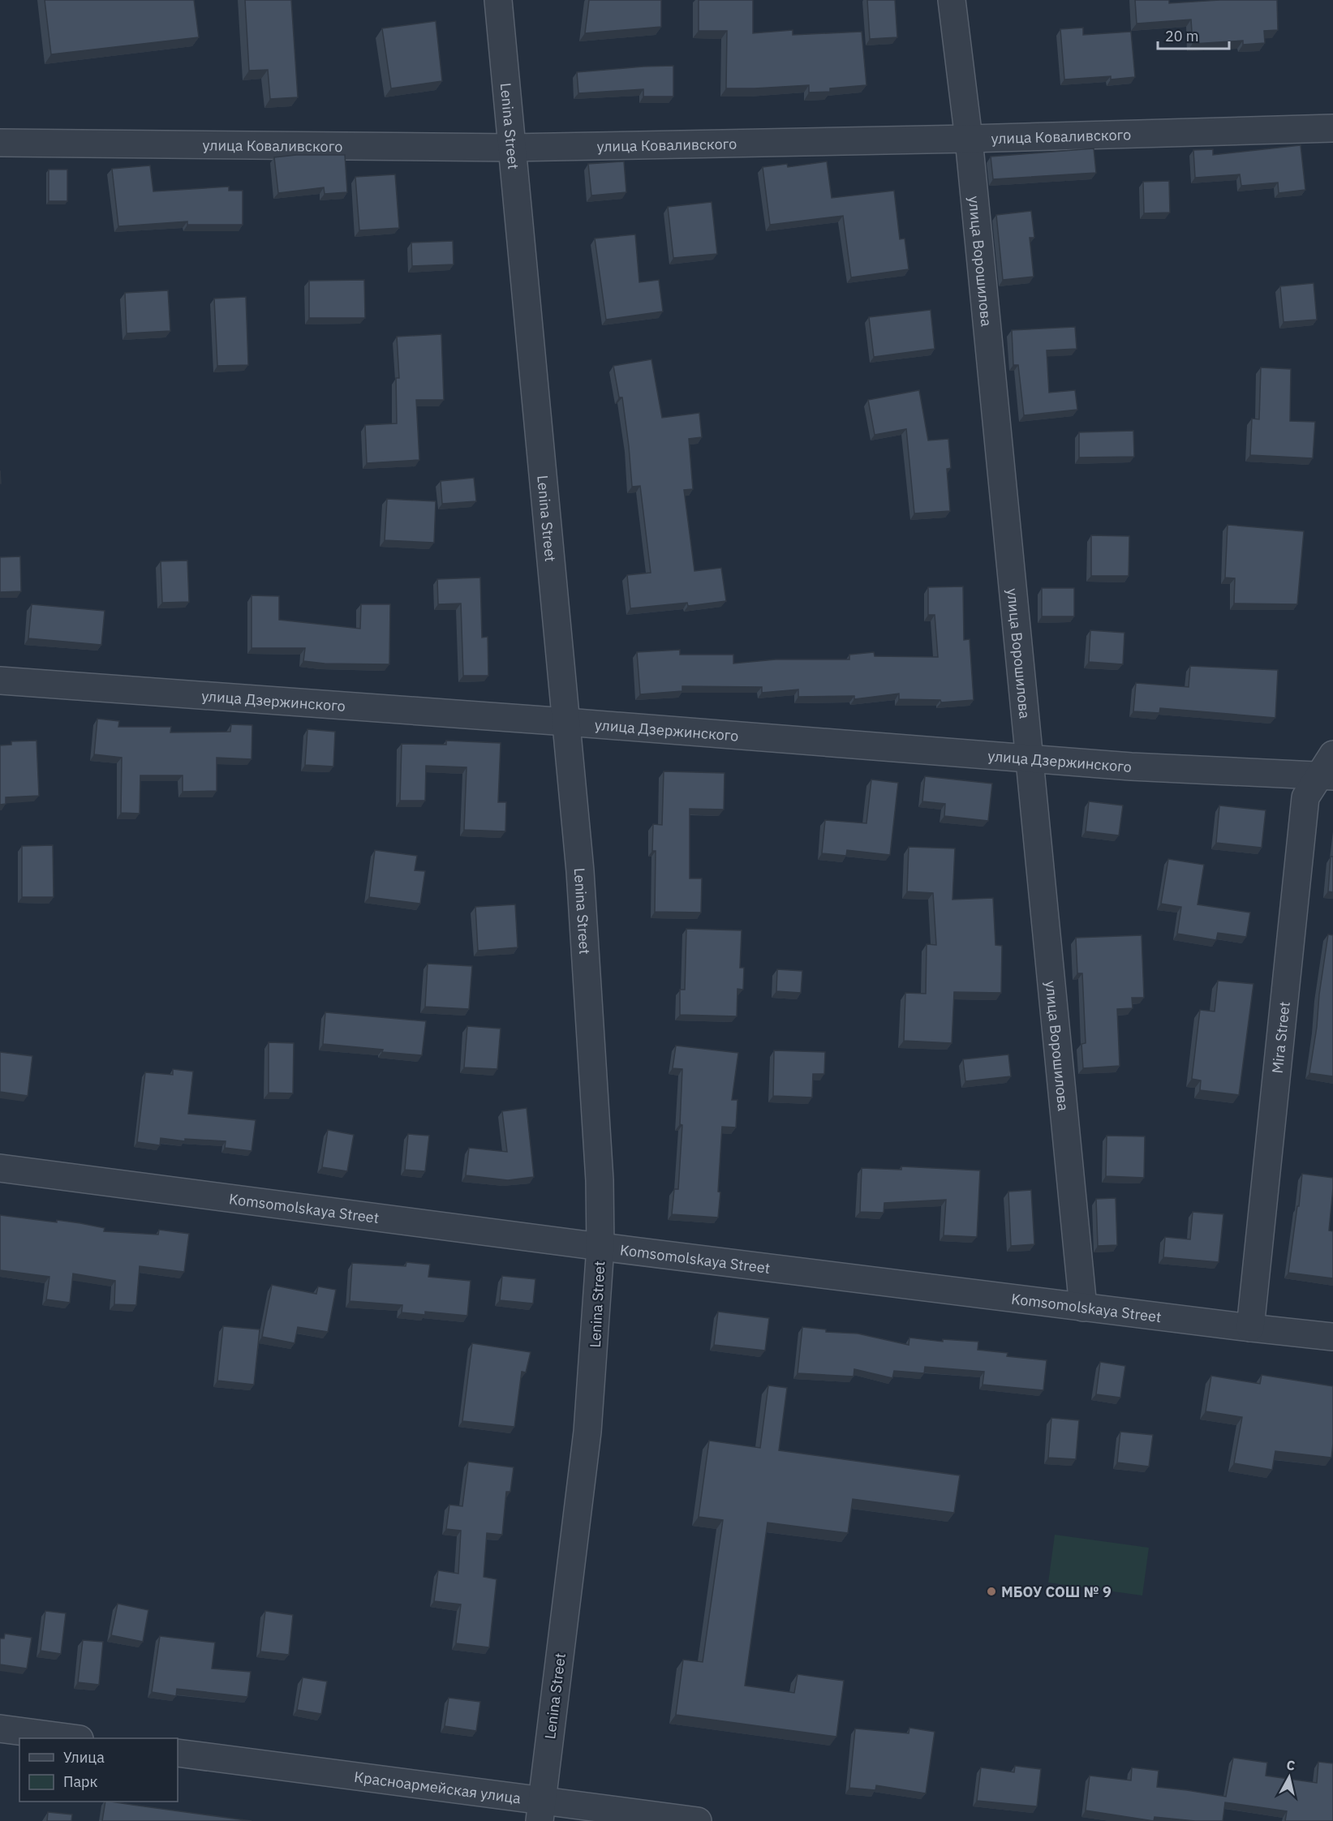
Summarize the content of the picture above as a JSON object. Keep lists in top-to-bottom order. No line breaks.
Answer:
{"streets":{"street":["Lenina Street","улица Коваливского","улица Ворошилова","улица Дзержинского","Mira Street","Komsomolskaya Street","Красноармейская улица"]},"crossings":[["Lenina Street","улица Коваливского"],["Lenina Street","улица Дзержинского"],["Lenina Street","Komsomolskaya Street"],["Lenina Street","Красноармейская улица"],["улица Коваливского","улица Ворошилова"],["улица Ворошилова","улица Дзержинского"],["улица Ворошилова","Komsomolskaya Street"],["улица Дзержинского","Mira Street"],["Mira Street","Komsomolskaya Street"]],"places":["МБОУ СОШ № 9"],"legend":["Улица","Парк"],"scale_bar":"20 m","north":"top"}
